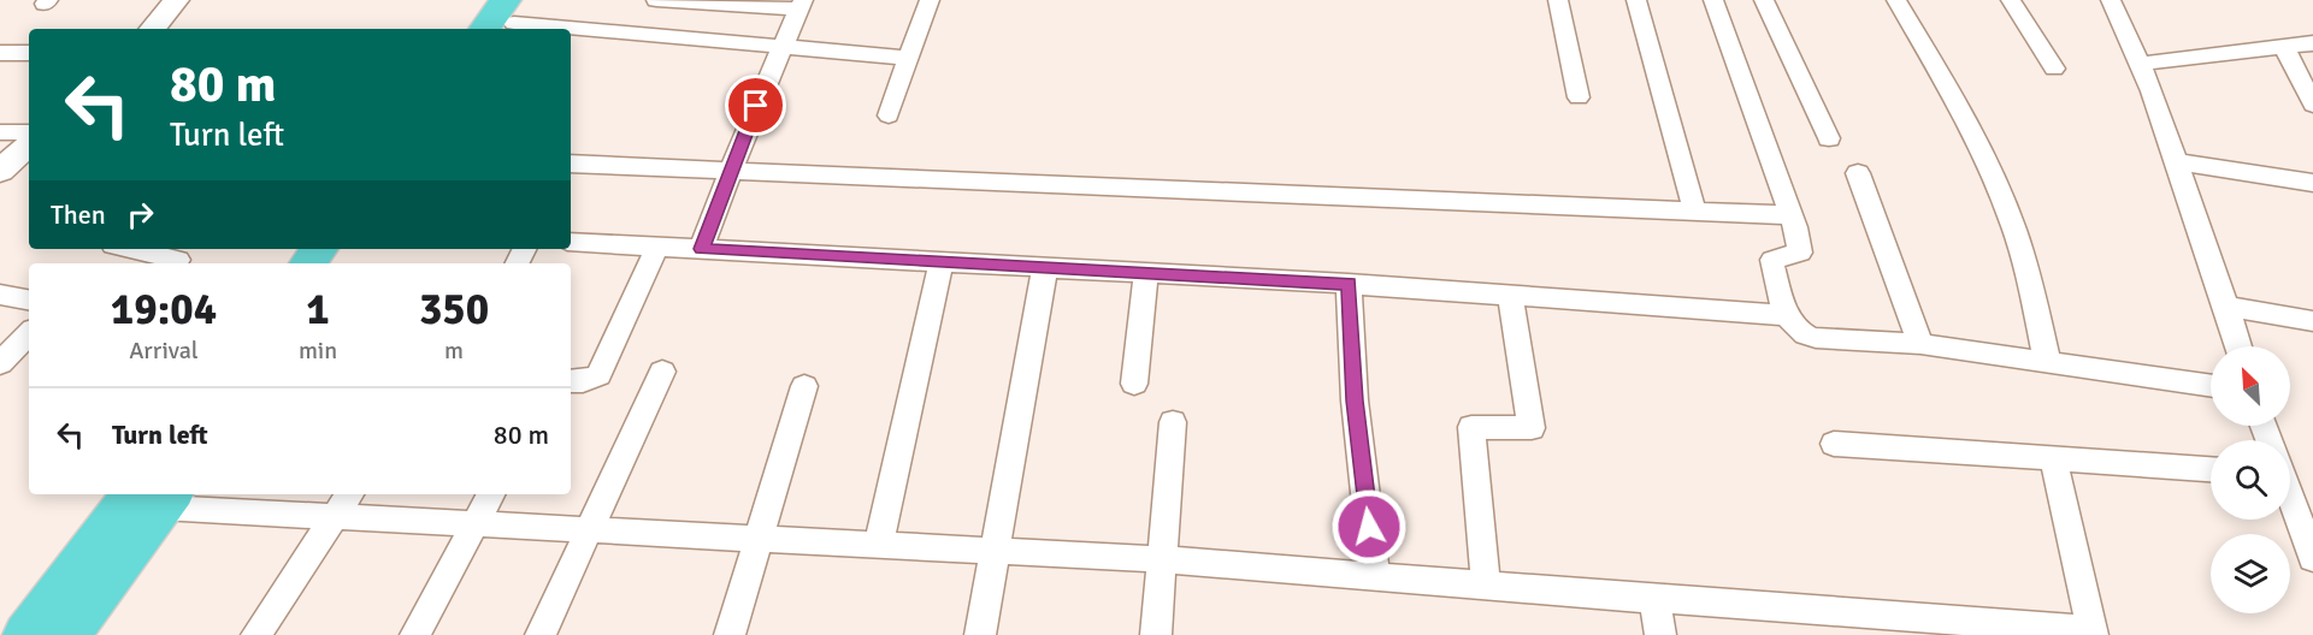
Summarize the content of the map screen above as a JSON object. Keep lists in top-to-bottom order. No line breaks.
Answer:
{"north":"top left","page":{"turn":["80 m","Turn left"],"then":"Then","eta":["19:04","Arrival","1","min","350","m"],"list":[{"name":"Turn left","value":"80 m"}]}}
